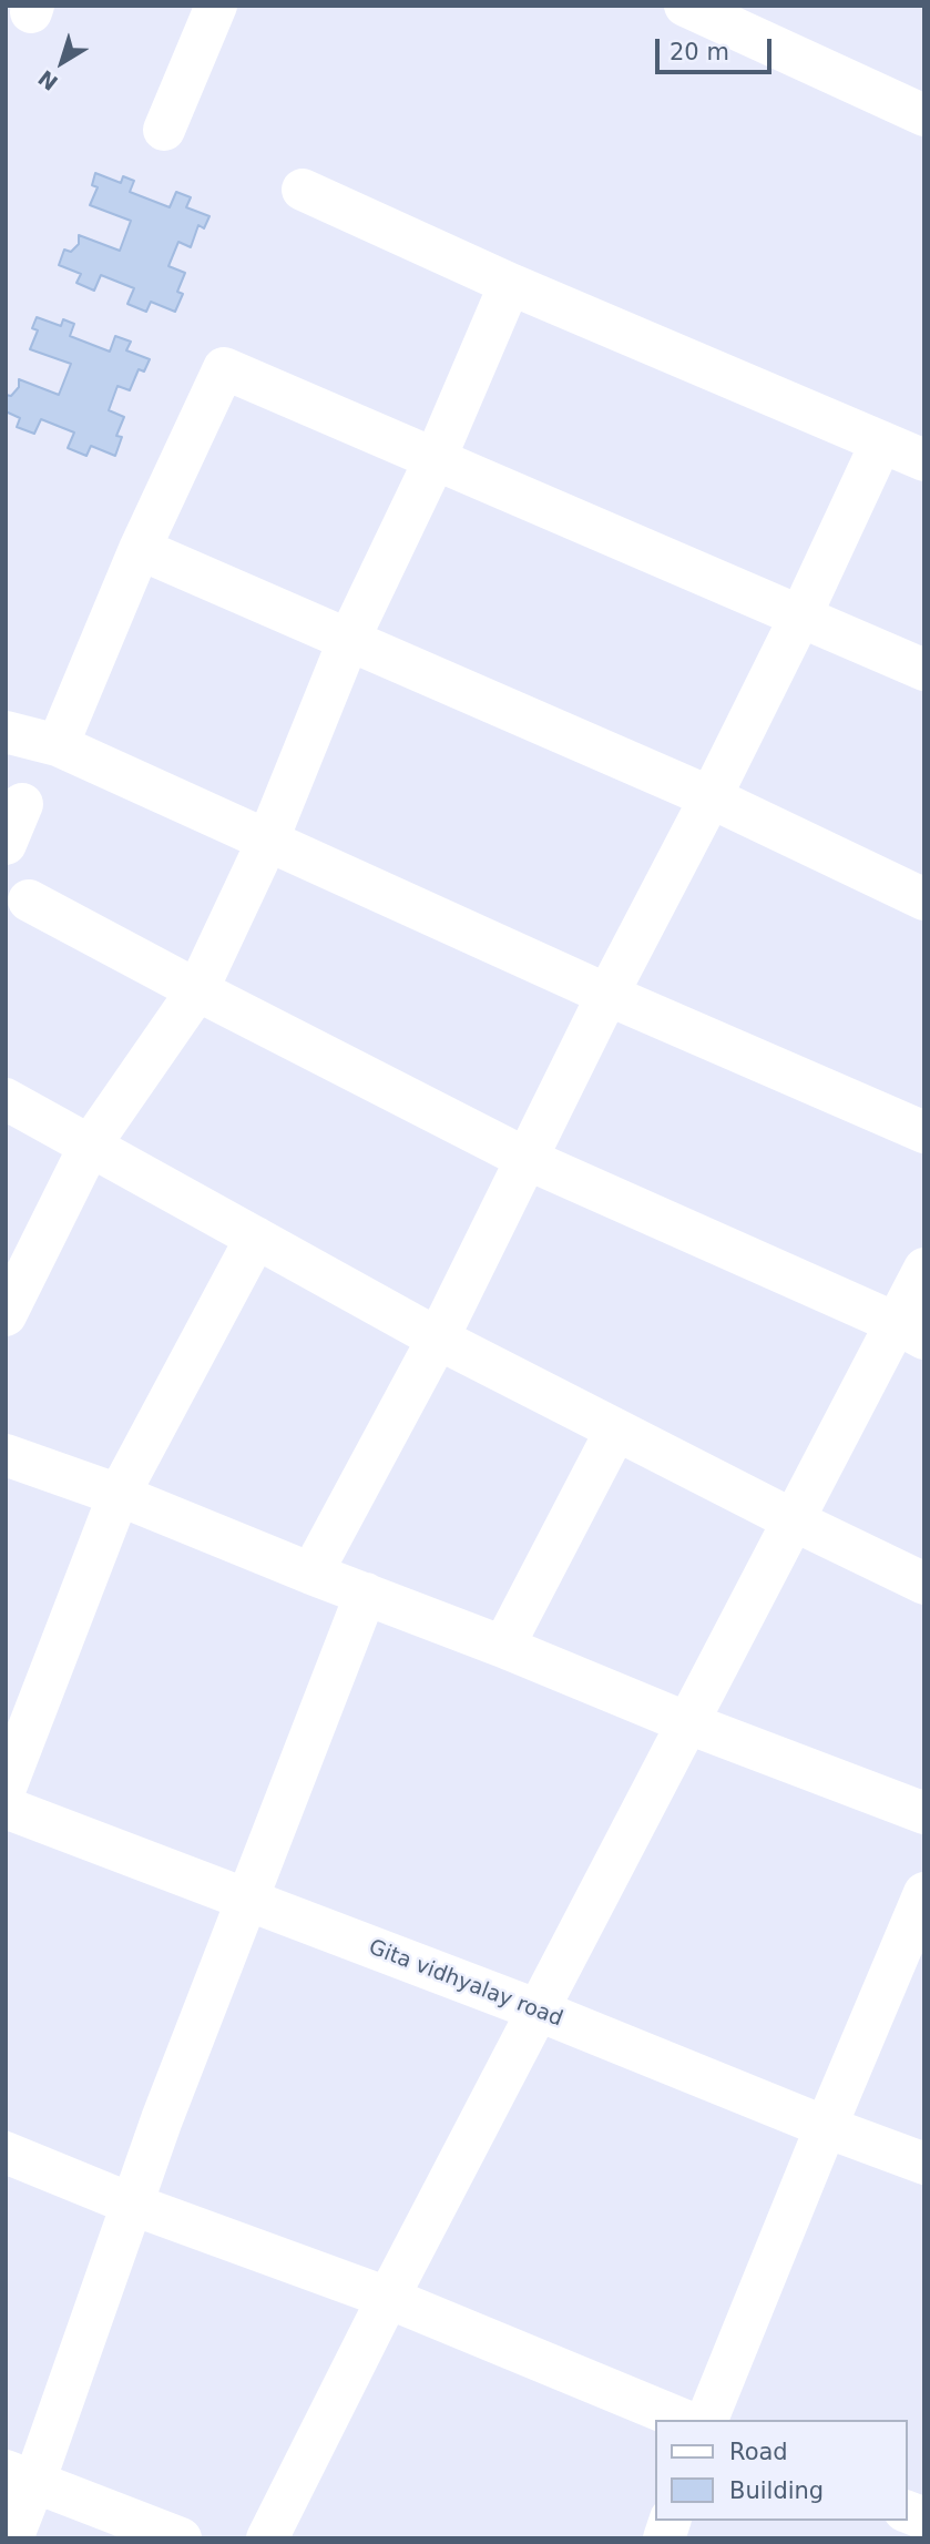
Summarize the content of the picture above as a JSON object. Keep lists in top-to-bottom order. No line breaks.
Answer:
{"streets":{"street":["Gita vidhyalay road"]},"legend":["Road","Building"],"scale_bar":"20 m","north":"bottom left"}
